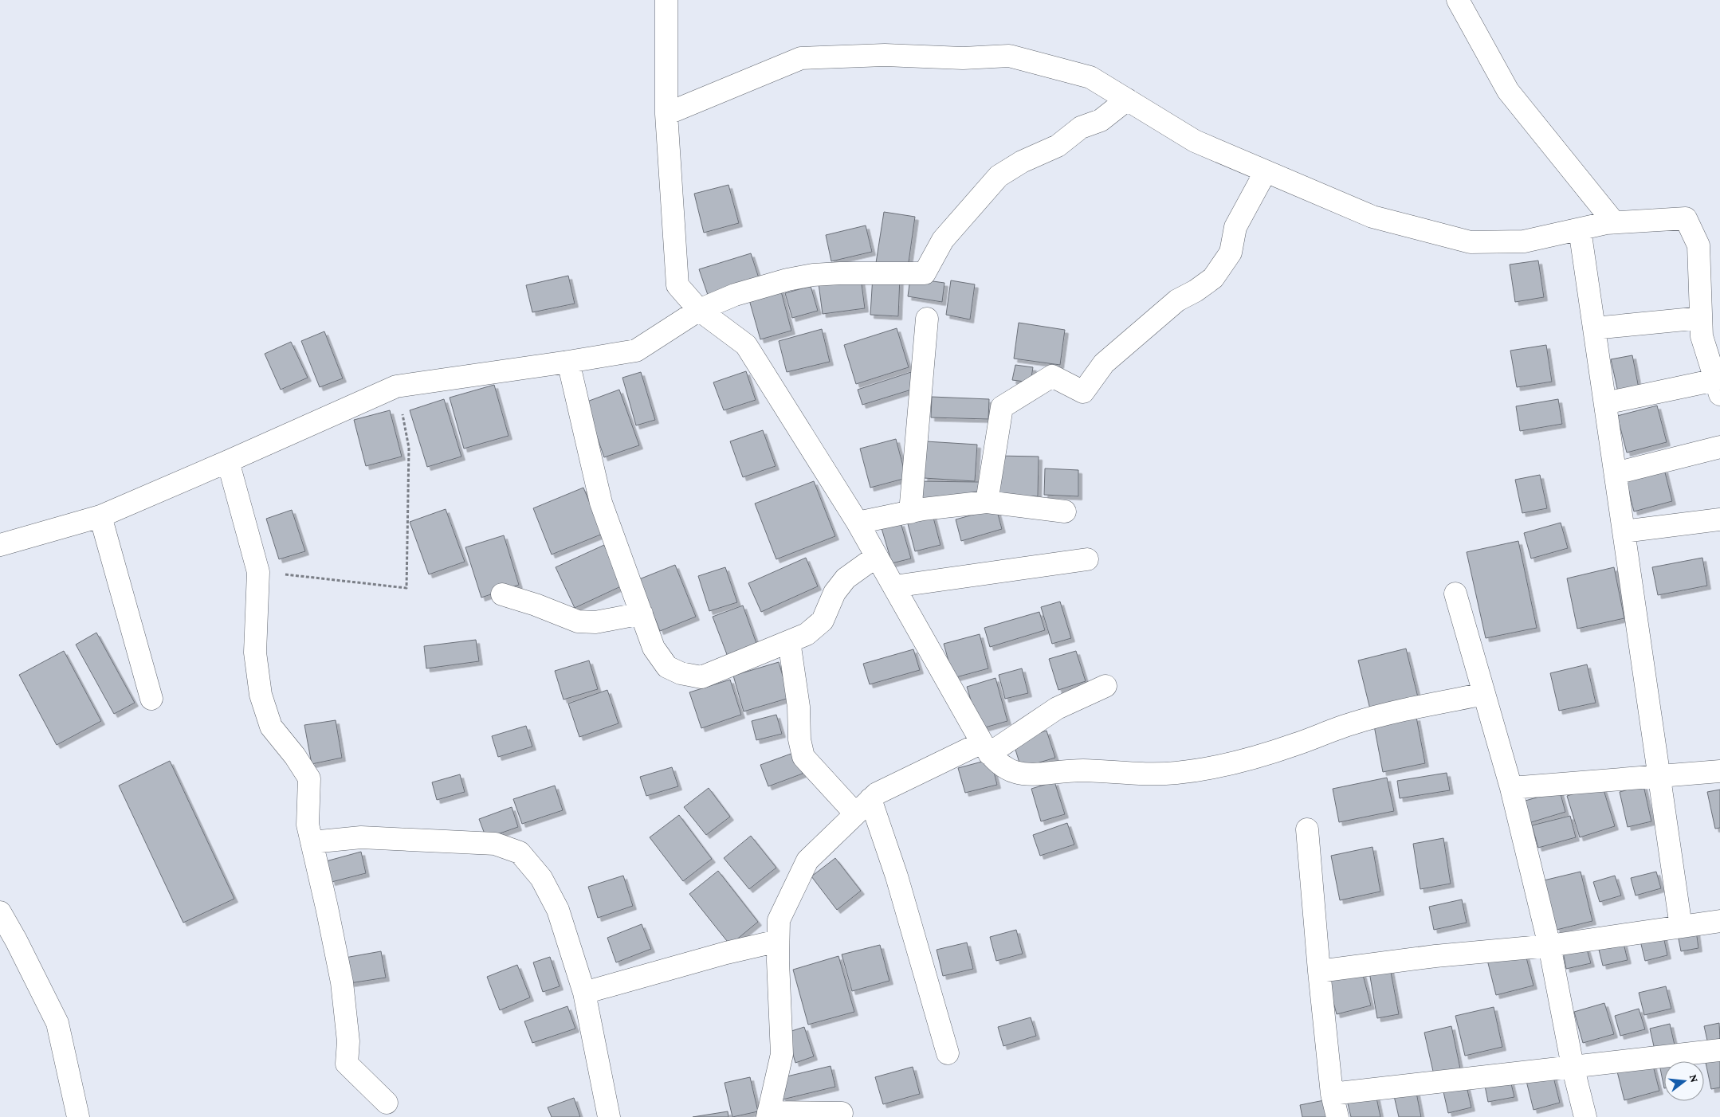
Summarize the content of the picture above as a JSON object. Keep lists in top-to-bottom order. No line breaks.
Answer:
{"north":"right"}
